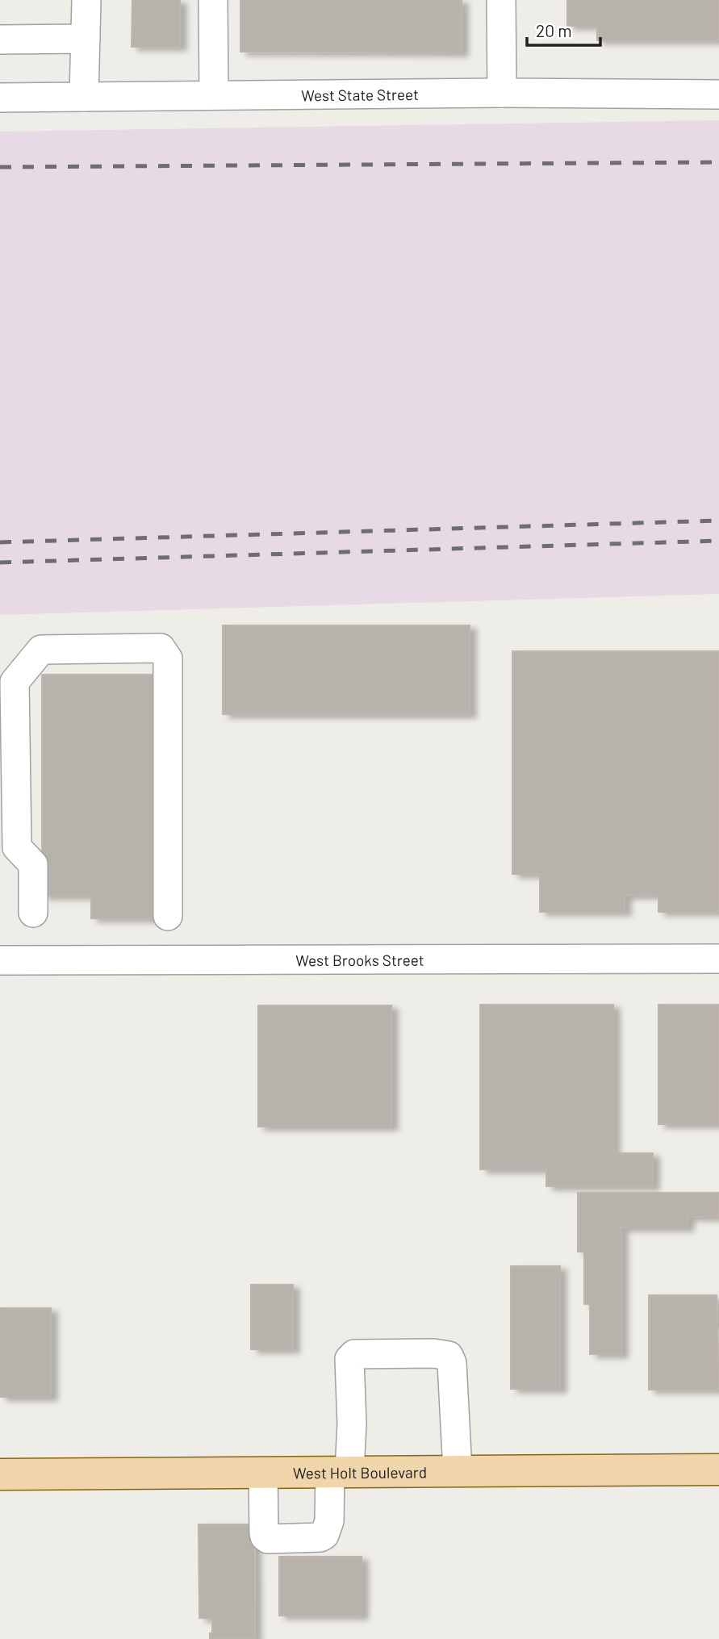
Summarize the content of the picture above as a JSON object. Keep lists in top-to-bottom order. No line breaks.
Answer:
{"streets":{"main road":["West Holt Boulevard"],"street":["West State Street","West Brooks Street"]},"scale_bar":"20 m"}
